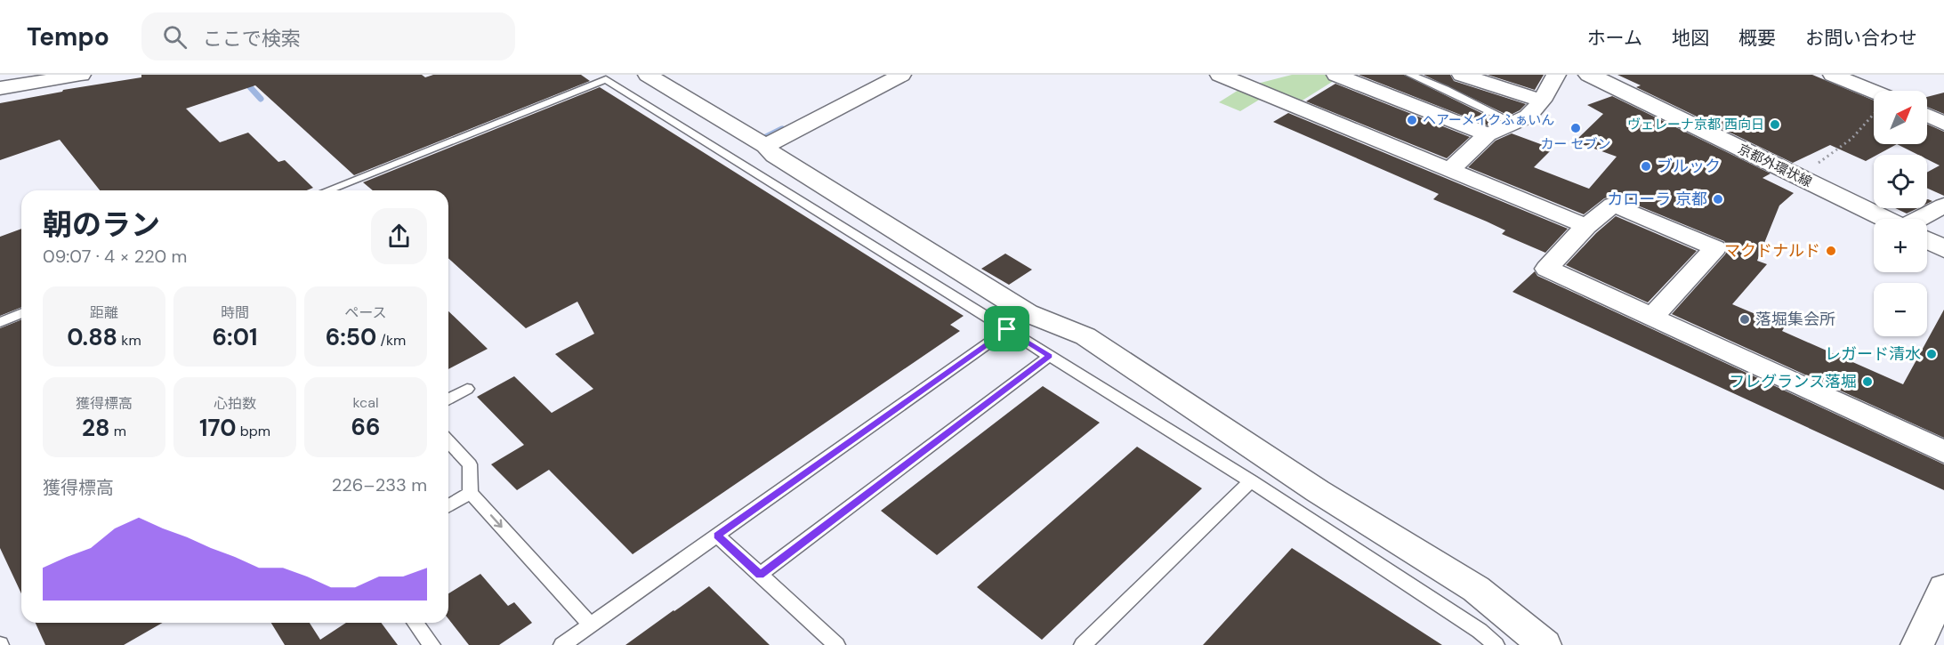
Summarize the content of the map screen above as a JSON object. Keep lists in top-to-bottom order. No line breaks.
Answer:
{"streets":{"main road":["京都外環状線"]},"places":["ヘアーメイクふぁいん","ヴェレーナ京都 西向日","カー セブン","ブルック","カローラ 京都","マクドナルド","落堀集会所","レガード清水","フレグランス落堀"],"north":"top right","page":{"header":"Tempo","search":"ここで検索","nav":["ホーム","地図","概要","お問い合わせ"],"map_buttons":["+","−"],"heading":["朝のラン","09:07 · 4 × 220 m"],"stats":[["距離","0.88 km"],["時間","6:01"],["ペース","6:50 /km"],["獲得標高","28 m"],["心拍数","170 bpm"],["kcal","66"]],"chart":["獲得標高","226–233 m"]}}
